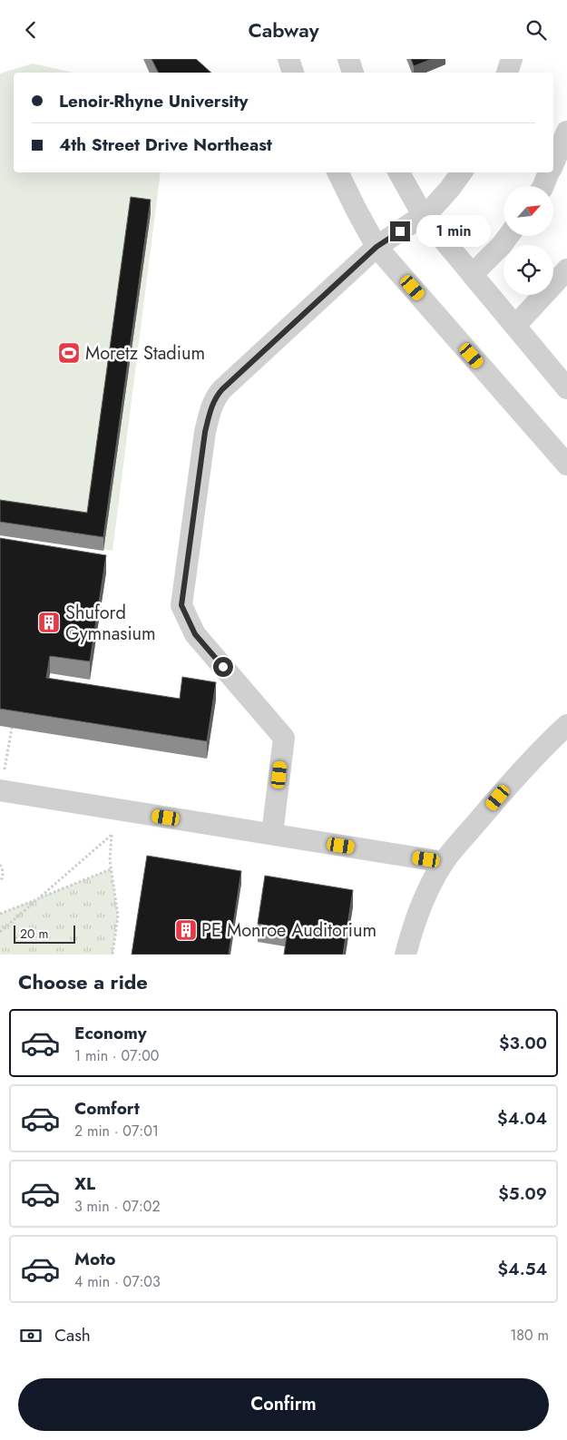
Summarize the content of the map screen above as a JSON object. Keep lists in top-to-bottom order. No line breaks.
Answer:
{"places":{"sports":["Moretz Stadium"],"building":["Shuford Gymnasium","PE Monroe Auditorium"]},"scale_bar":"20 m","north":"top right","page":{"header":"Cabway","banner":["Lenoir-Rhyne University","4th Street Drive Northeast"],"bubble":"1 min","scale":"20 m","heading":"Choose a ride","list":[{"name":"Economy","note":"1 min · 07:00","value":"$3.00"},{"name":"Comfort","note":"2 min · 07:01","value":"$4.04"},{"name":"XL","note":"3 min · 07:02","value":"$5.09"},{"name":"Moto","note":"4 min · 07:03","value":"$4.54"}],"pay":["Cash","180 m"],"buttons":"Confirm"}}
